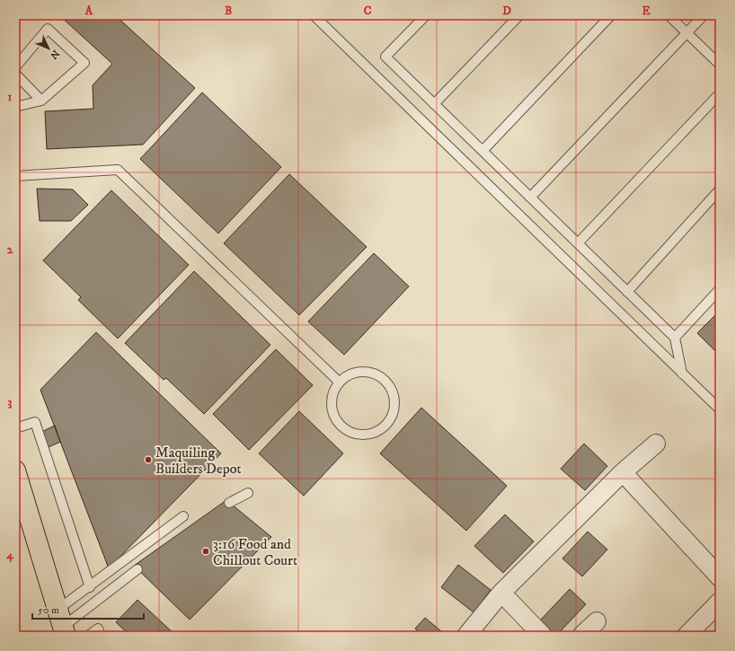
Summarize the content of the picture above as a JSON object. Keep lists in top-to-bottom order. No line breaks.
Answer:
{"places":["Maquiling Builders Depot","3:16 Food and Chillout Court"],"scale_bar":"50 m","north":"bottom right","grid":{"columns":["A","B","C","D","E"],"rows":["1","2","3","4"]}}
